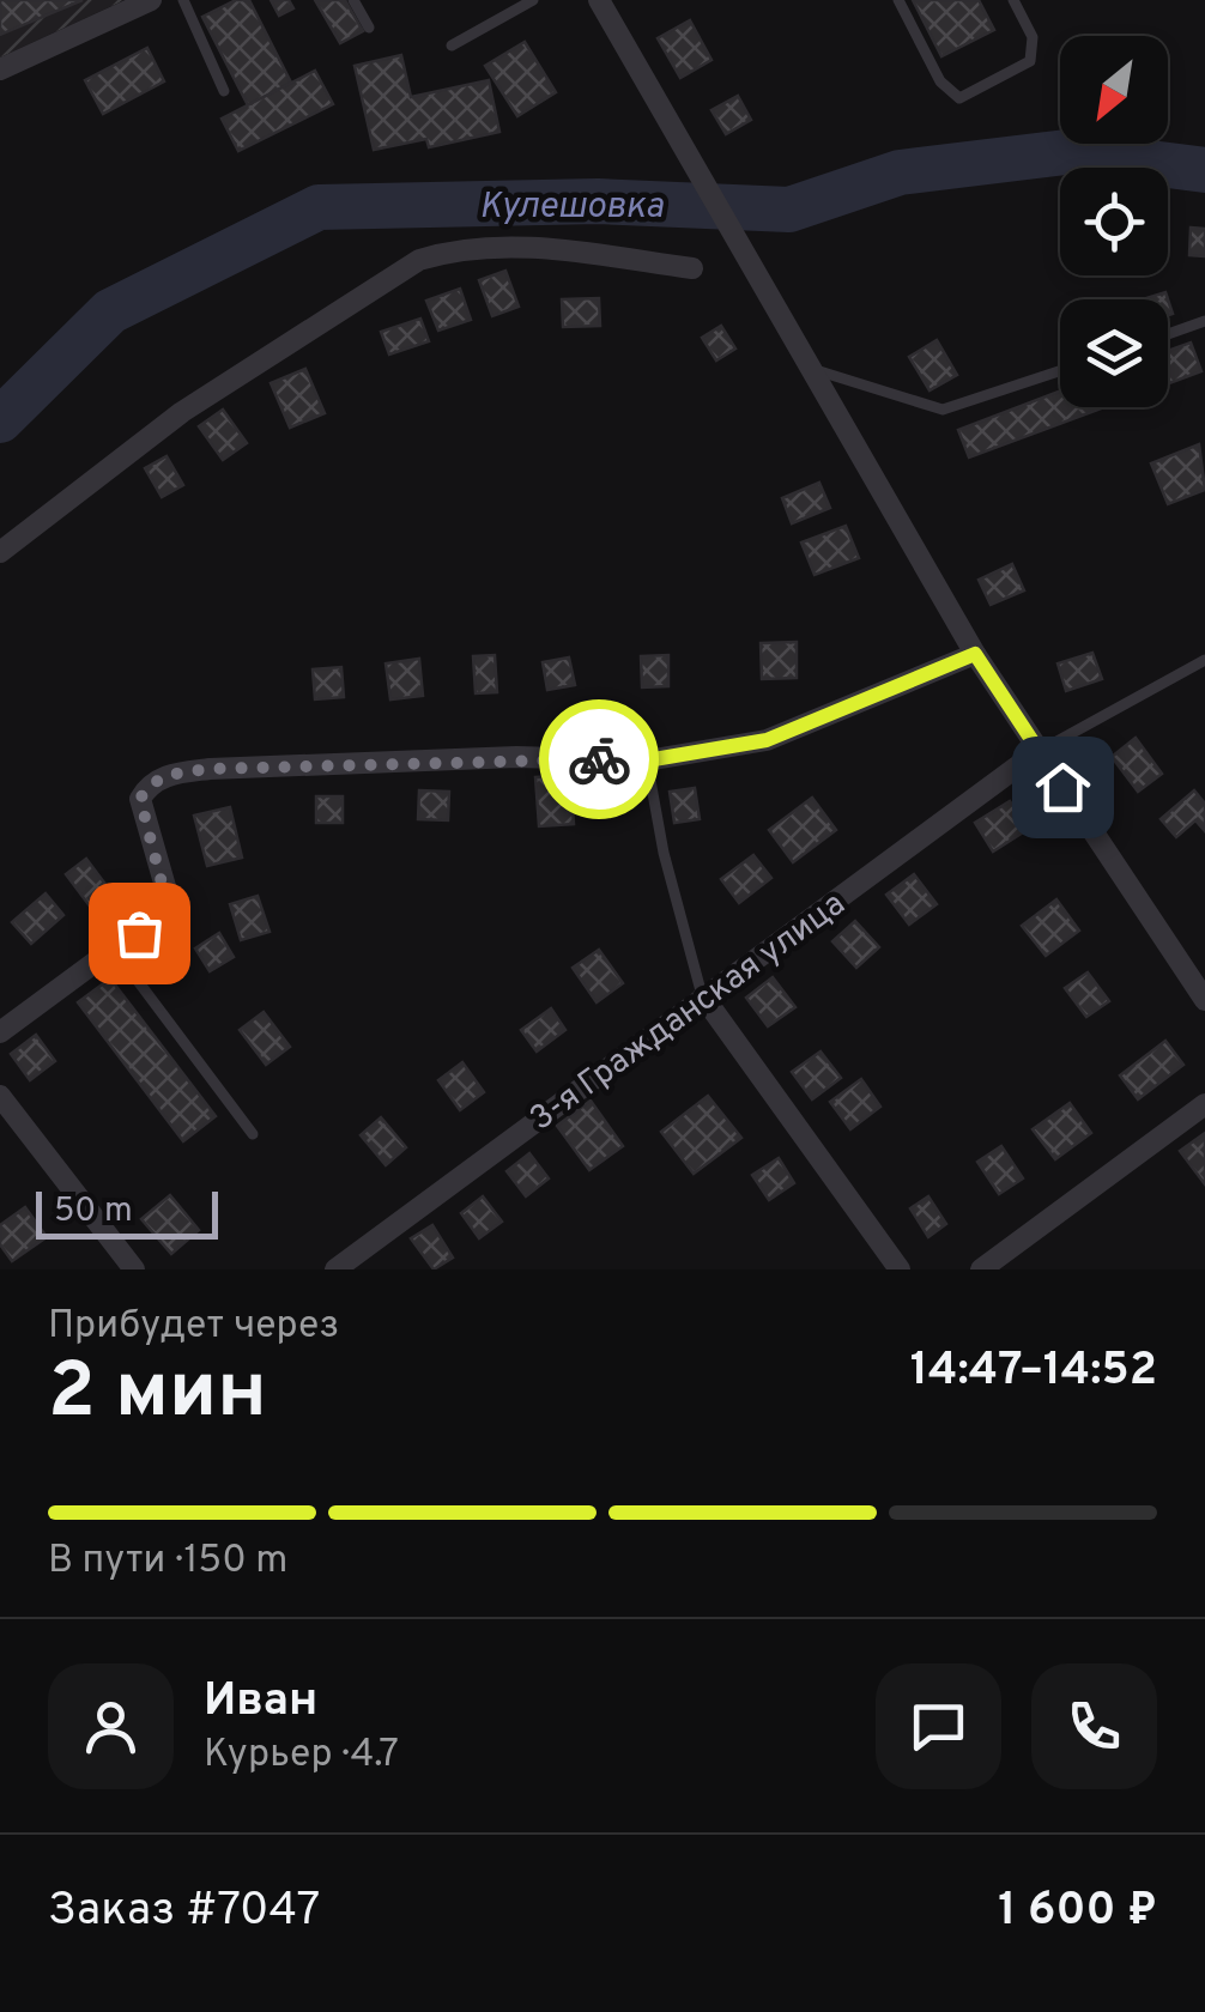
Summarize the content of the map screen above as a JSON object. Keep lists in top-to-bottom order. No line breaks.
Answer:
{"streets":{"street":["3-я Гражданская улица"]},"water":["Кулешовка"],"scale_bar":"50 m","north":"bottom left","page":{"scale":"50 m","heading":["2 мин","Прибудет через","14:47–14:52"],"panel":["Иван","Курьер · 4.7","Заказ #7047","1 600 ₽"],"bar":"В пути · 150 m"}}
